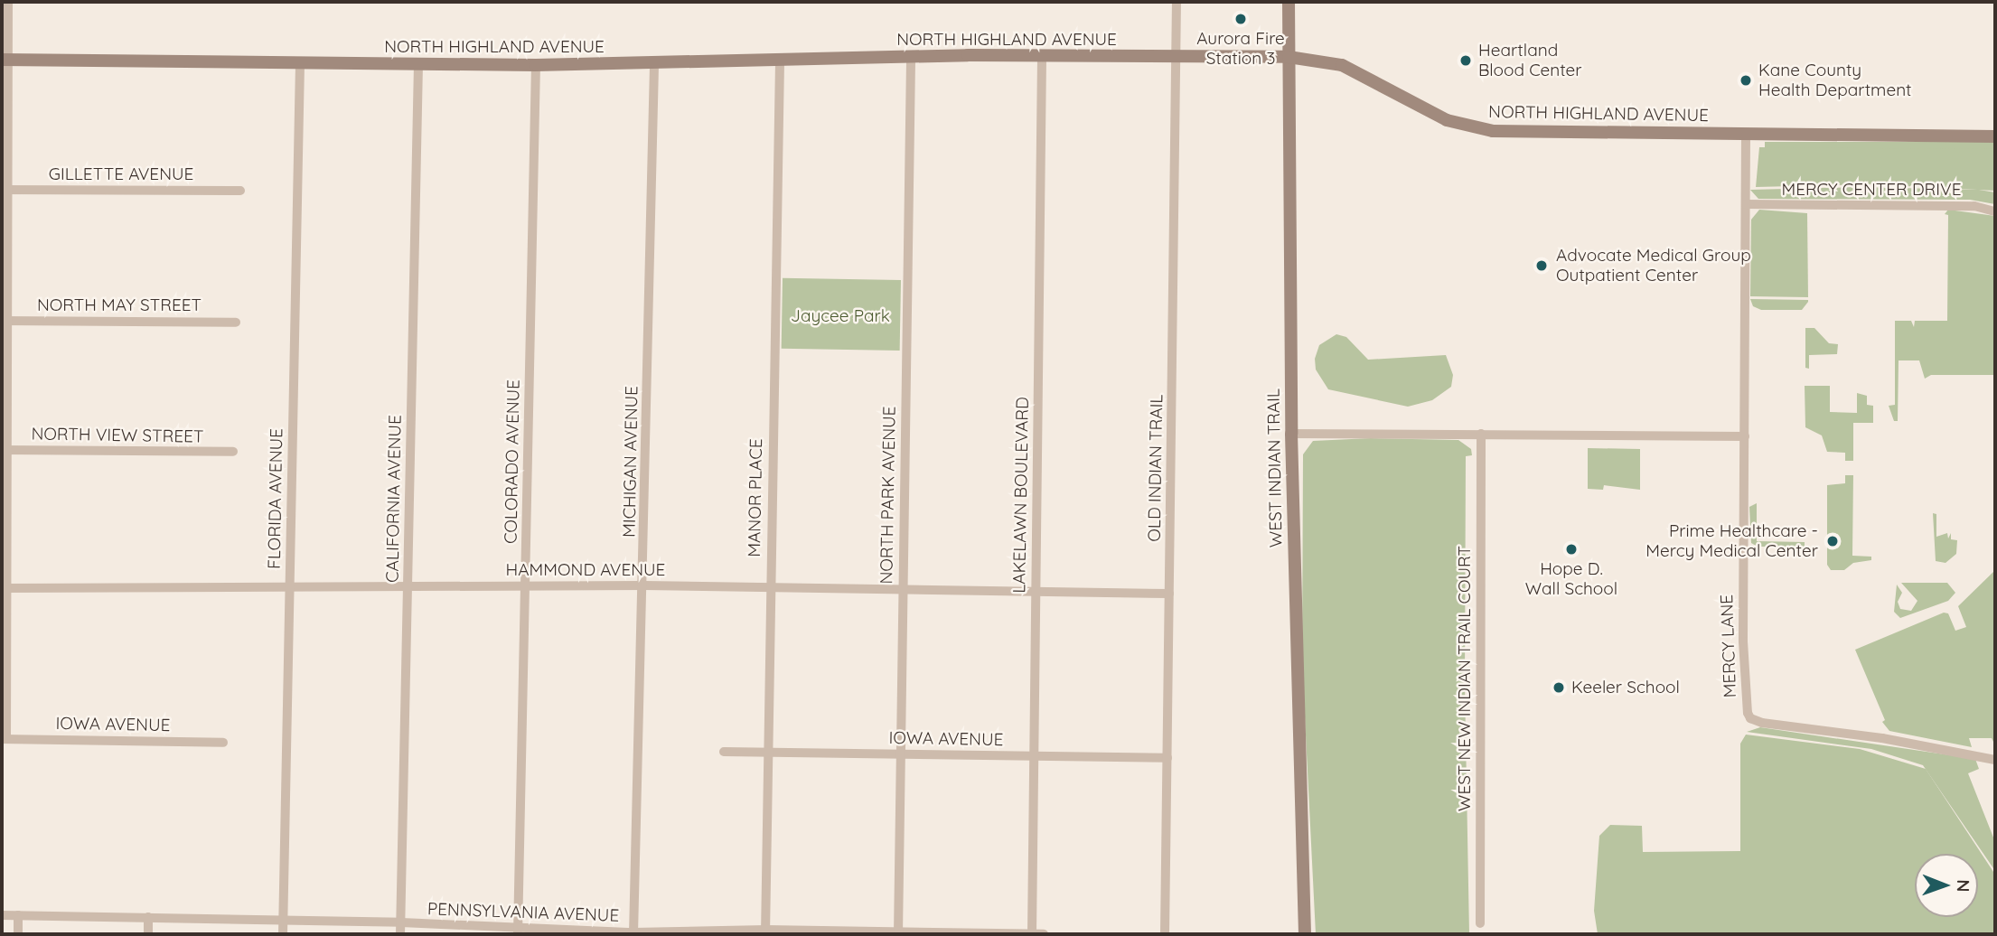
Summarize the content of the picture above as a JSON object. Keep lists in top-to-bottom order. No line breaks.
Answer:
{"streets":{"street":["NORTH HIGHLAND AVENUE","GILLETTE AVENUE","MERCY CENTER DRIVE","NORTH MAY STREET","NORTH VIEW STREET","COLORADO AVENUE","MICHIGAN AVENUE","OLD INDIAN TRAIL","WEST INDIAN TRAIL","NORTH PARK AVENUE","LAKELAWN BOULEVARD","MANOR PLACE","FLORIDA AVENUE","CALIFORNIA AVENUE","HAMMOND AVENUE","MERCY LANE","WEST NEW INDIAN TRAIL COURT","IOWA AVENUE","PENNSYLVANIA AVENUE"]},"crossings":[["NORTH HIGHLAND AVENUE","COLORADO AVENUE"],["NORTH HIGHLAND AVENUE","MICHIGAN AVENUE"],["NORTH HIGHLAND AVENUE","OLD INDIAN TRAIL"],["NORTH HIGHLAND AVENUE","WEST INDIAN TRAIL"],["NORTH HIGHLAND AVENUE","NORTH PARK AVENUE"],["NORTH HIGHLAND AVENUE","LAKELAWN BOULEVARD"],["NORTH HIGHLAND AVENUE","MANOR PLACE"],["NORTH HIGHLAND AVENUE","FLORIDA AVENUE"],["NORTH HIGHLAND AVENUE","CALIFORNIA AVENUE"],["NORTH HIGHLAND AVENUE","MERCY LANE"],["MERCY CENTER DRIVE","MERCY LANE"],["COLORADO AVENUE","HAMMOND AVENUE"],["COLORADO AVENUE","PENNSYLVANIA AVENUE"],["MICHIGAN AVENUE","HAMMOND AVENUE"],["MICHIGAN AVENUE","PENNSYLVANIA AVENUE"],["OLD INDIAN TRAIL","HAMMOND AVENUE"],["OLD INDIAN TRAIL","IOWA AVENUE"],["NORTH PARK AVENUE","HAMMOND AVENUE"],["NORTH PARK AVENUE","IOWA AVENUE"],["NORTH PARK AVENUE","PENNSYLVANIA AVENUE"],["LAKELAWN BOULEVARD","HAMMOND AVENUE"],["LAKELAWN BOULEVARD","IOWA AVENUE"],["LAKELAWN BOULEVARD","PENNSYLVANIA AVENUE"],["MANOR PLACE","HAMMOND AVENUE"],["MANOR PLACE","IOWA AVENUE"],["MANOR PLACE","PENNSYLVANIA AVENUE"],["FLORIDA AVENUE","HAMMOND AVENUE"],["FLORIDA AVENUE","PENNSYLVANIA AVENUE"],["CALIFORNIA AVENUE","HAMMOND AVENUE"],["CALIFORNIA AVENUE","PENNSYLVANIA AVENUE"]],"parks":["Jaycee Park"],"places":["Aurora Fire Station 3","Heartland Blood Center","Kane County Health Department","Advocate Medical Group Outpatient Center","Prime Healthcare - Mercy Medical Center","Hope D. Wall School","Keeler School"],"north":"right"}
